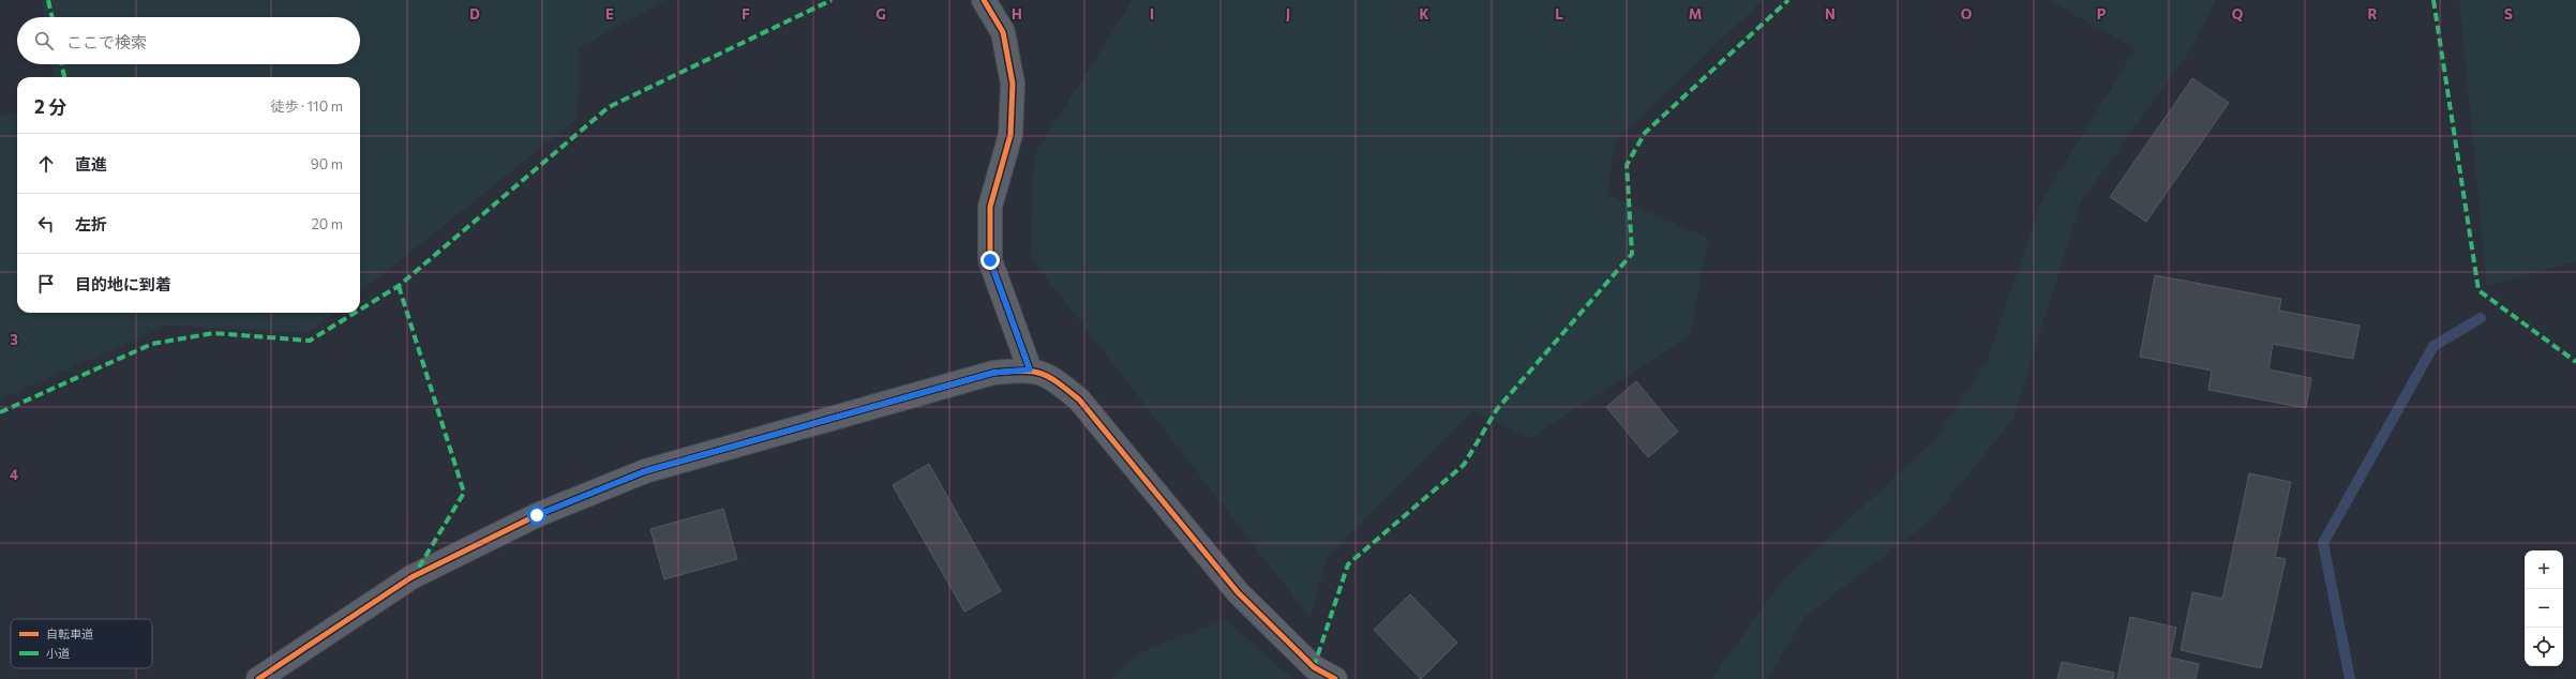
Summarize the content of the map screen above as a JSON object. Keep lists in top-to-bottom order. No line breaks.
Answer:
{"legend":["自転車道","小道"],"page":{"search":"ここで検索","heading":["2 分","徒歩 · 110 m"],"list":[["直進","90 m"],["左折","20 m"],"目的地に到着"],"map_buttons":["+","−"]},"grid":{"columns":["D","E","F","G","H","I","J","K","L","M","N","O","P","Q","R","S"],"rows":["3","4"]}}
